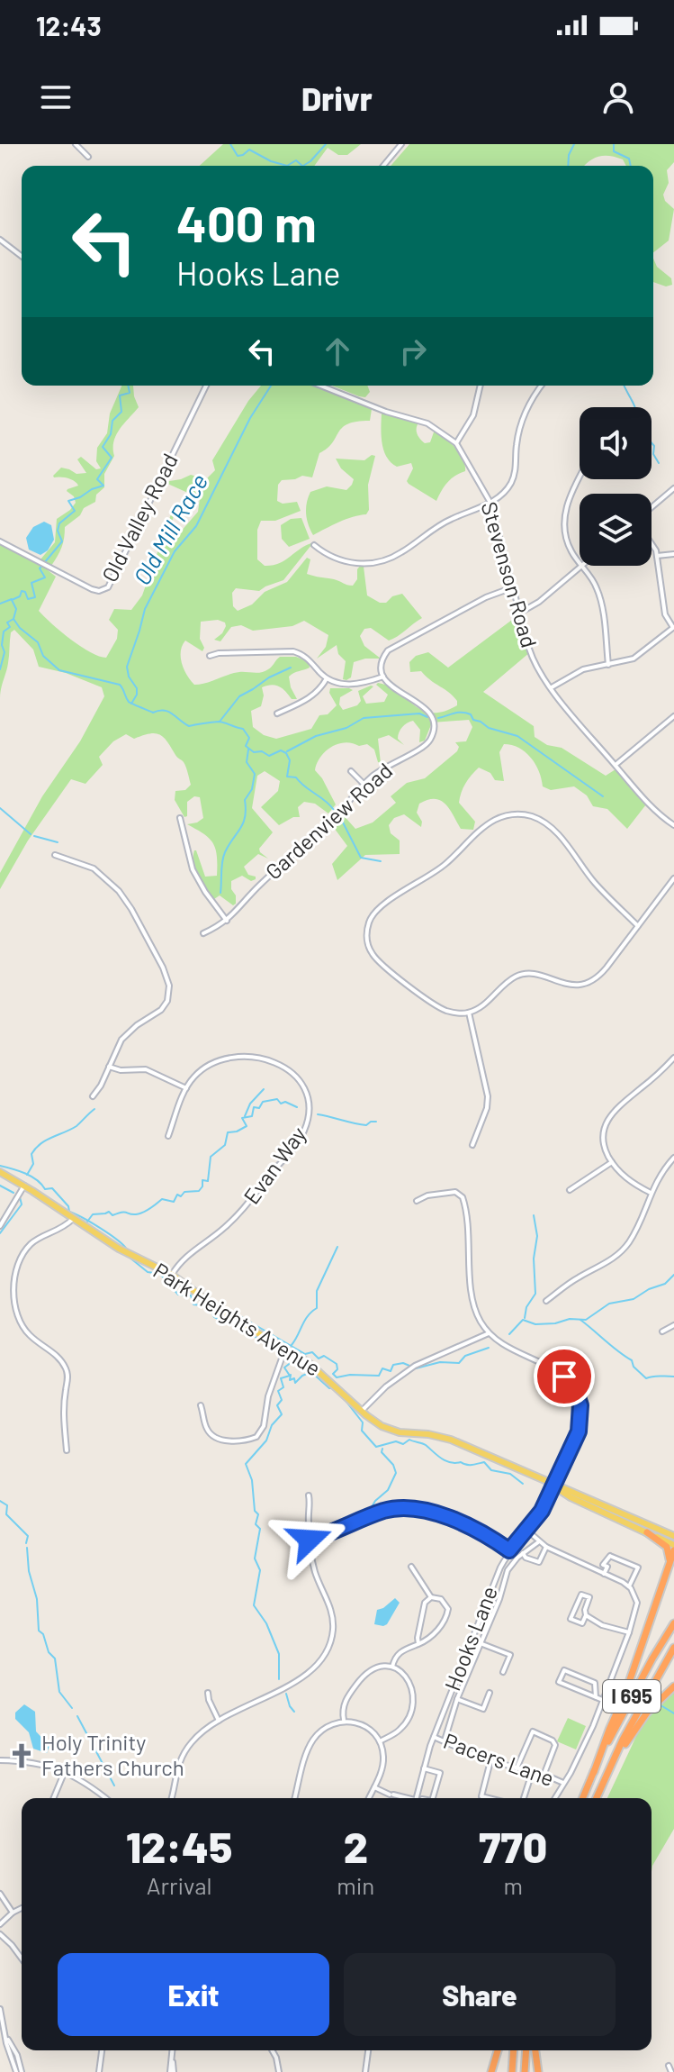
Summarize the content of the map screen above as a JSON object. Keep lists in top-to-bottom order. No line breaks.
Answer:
{"streets":{"highway":["I 695"],"main road":["Park Heights Avenue"],"street":["Old Valley Road","Stevenson Road","Gardenview Road","Evan Way","Hooks Lane","Pacers Lane"]},"crossings":[["Evan Way","Park Heights Avenue"],["Park Heights Avenue","Hooks Lane"],["Hooks Lane","Pacers Lane"]],"water":["Old Mill Race"],"places":{"church":["Holy Trinity Fathers Church"]},"page":{"status":"12:43","header":"Drivr","turn":["400 m","Hooks Lane"],"eta":["12:45","Arrival","2","min","770","m"],"buttons":["Exit","Share"]}}
